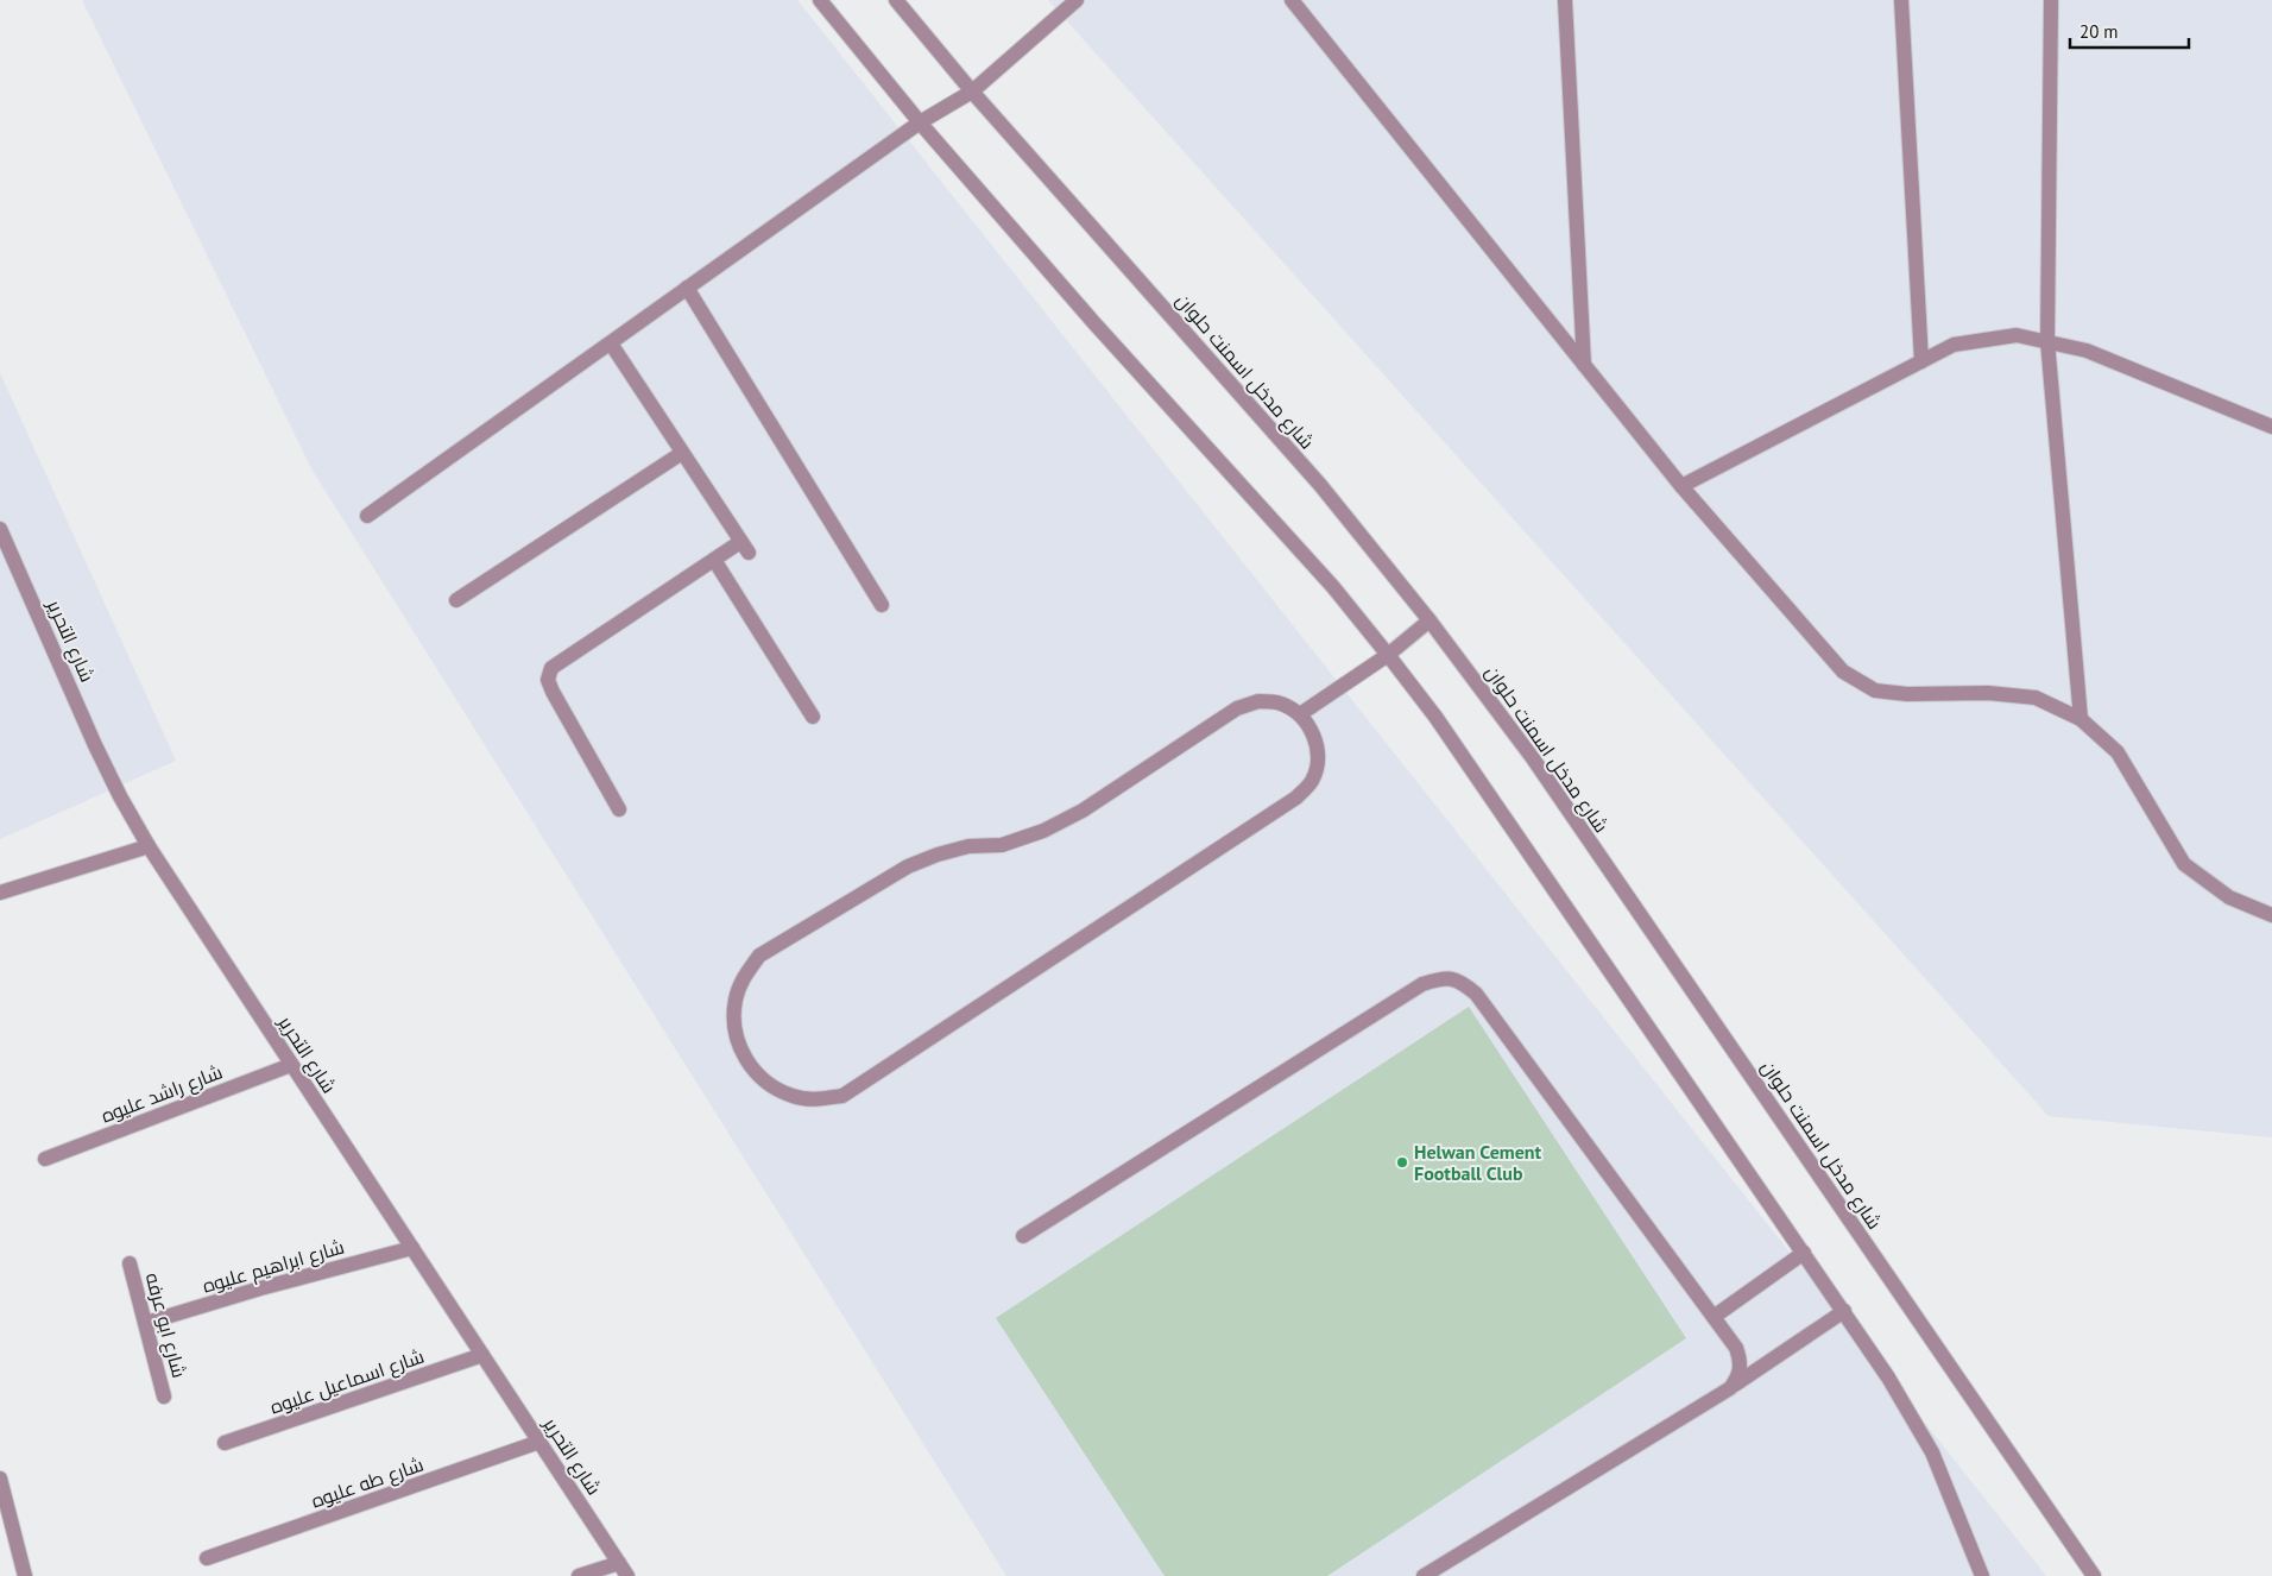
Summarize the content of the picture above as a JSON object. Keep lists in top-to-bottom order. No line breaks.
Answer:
{"streets":{"street":["شارع مدخل اسمنت حلوان","شارع التحرير","شارع راشد عليوه","شارع ابراهيم عليوه","شارع ابو عرفه","شارع اسماعيل عليوه","شارع طه عليوه"]},"crossings":[["شارع التحرير","شارع راشد عليوه"],["شارع التحرير","شارع ابراهيم عليوه"],["شارع التحرير","شارع اسماعيل عليوه"],["شارع التحرير","شارع طه عليوه"],["شارع ابراهيم عليوه","شارع ابو عرفه"]],"places":["Helwan Cement Football Club"],"scale_bar":"20 m"}
